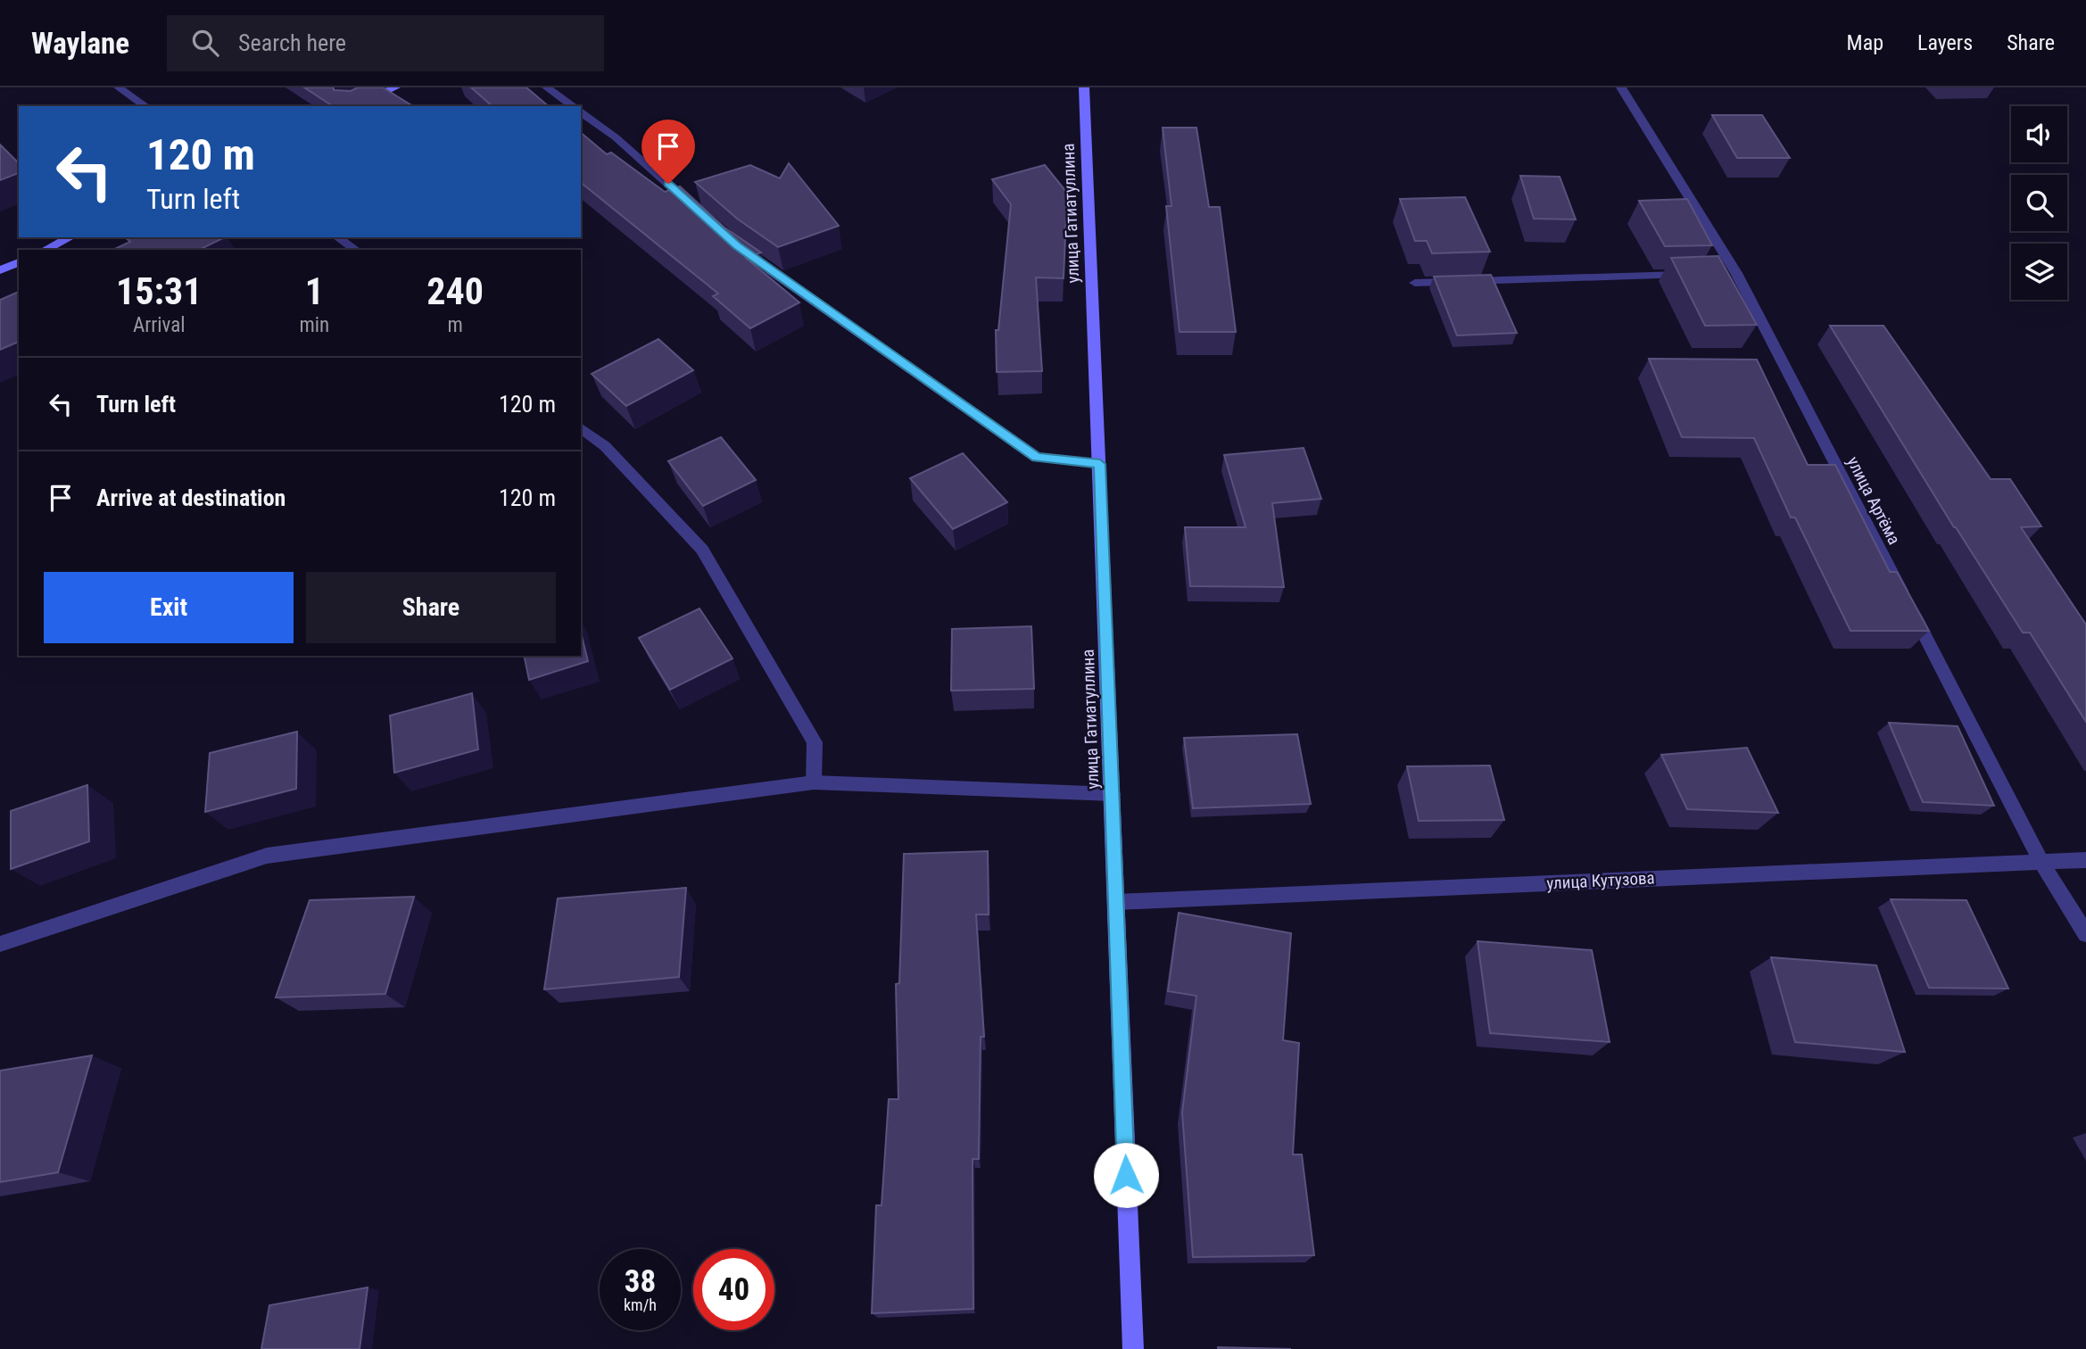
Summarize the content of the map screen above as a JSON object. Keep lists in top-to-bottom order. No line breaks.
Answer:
{"streets":{"street":["улица Гатиатуллина","улица Артёма","улица Кутузова"]},"crossings":[["улица Гатиатуллина","улица Кутузова"],["улица Артёма","улица Кутузова"]],"page":{"header":"Waylane","search":"Search here","nav":["Map","Layers","Share"],"turn":["120 m","Turn left"],"eta":["15:31","Arrival","1","min","240","m"],"list":[{"name":"Turn left","value":"120 m"},{"name":"Arrive at destination","value":"120 m"}],"buttons":["Exit","Share"],"speed":"38 km/h","limit":"40"}}
